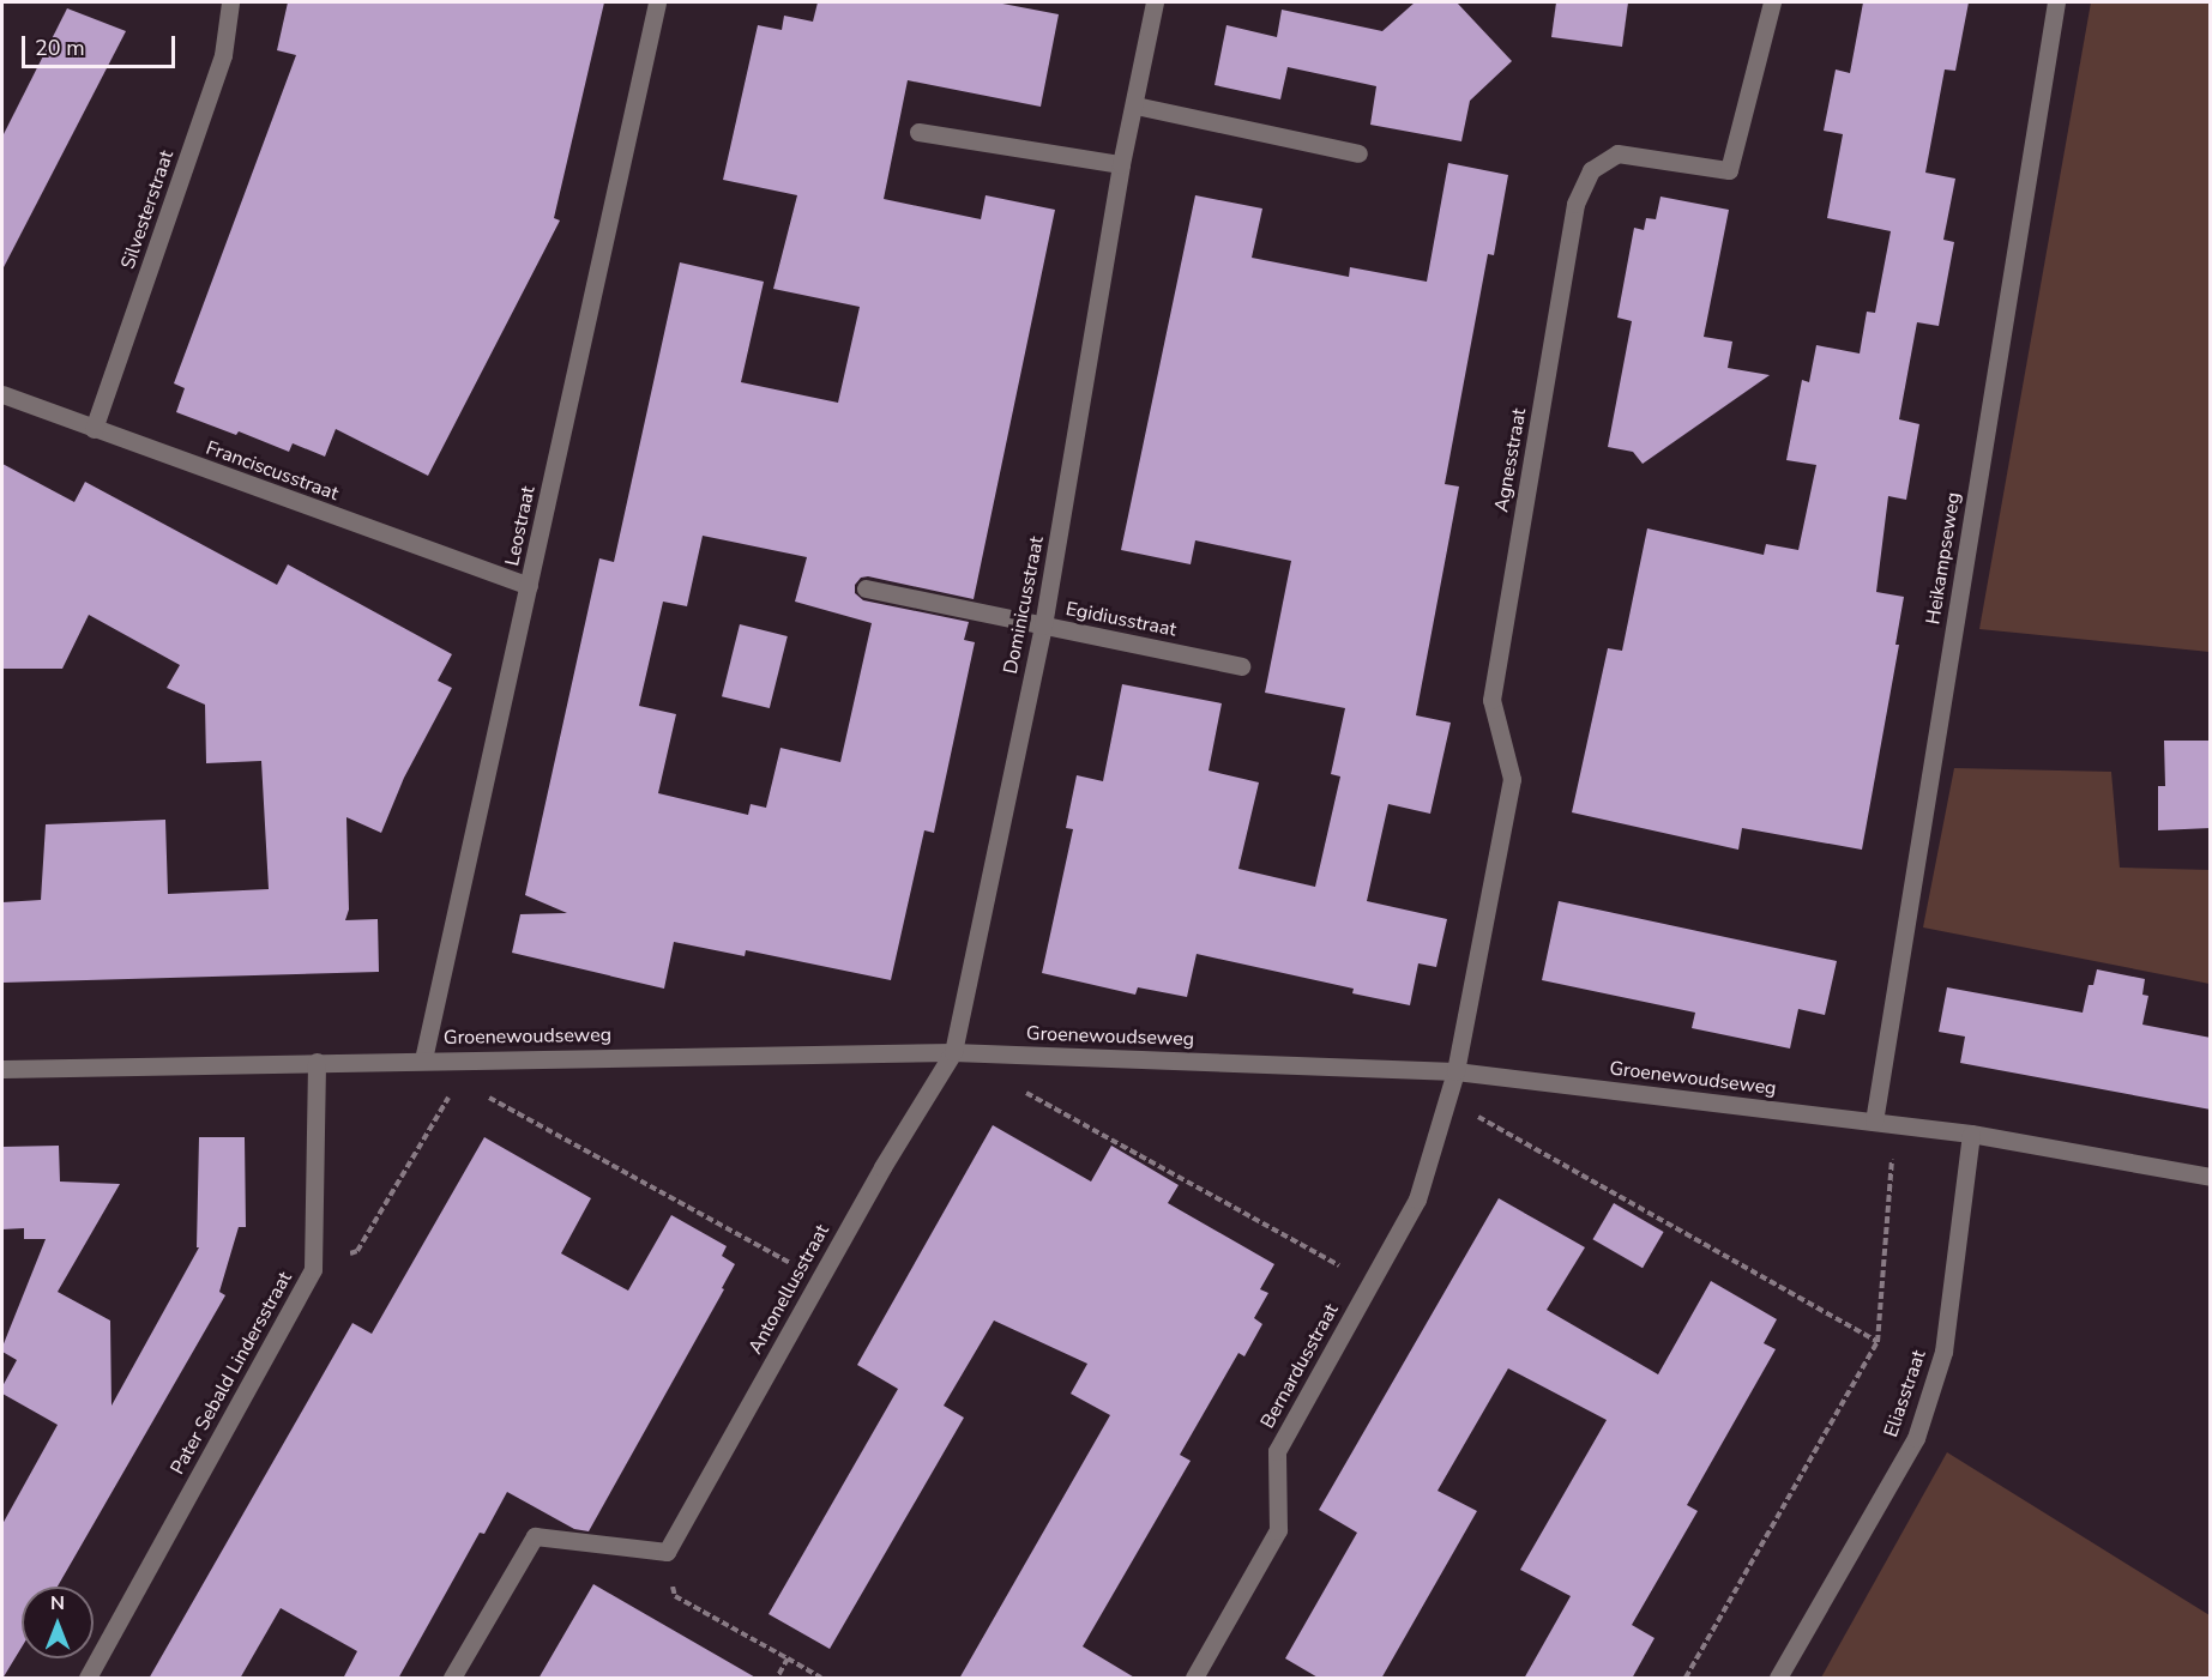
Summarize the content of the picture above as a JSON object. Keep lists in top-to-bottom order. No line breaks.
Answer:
{"streets":{"street":["Silvesterstraat","Agnesstraat","Franciscusstraat","Leostraat","Heikampseweg","Dominicusstraat","Egidiusstraat","Groenewoudseweg","Antonellusstraat","Bernardusstraat","Pater Sebald Lindersstraat","Eliasstraat"]},"crossings":[["Silvesterstraat","Franciscusstraat"],["Agnesstraat","Groenewoudseweg"],["Agnesstraat","Bernardusstraat"],["Franciscusstraat","Leostraat"],["Leostraat","Groenewoudseweg"],["Heikampseweg","Groenewoudseweg"],["Dominicusstraat","Egidiusstraat"],["Dominicusstraat","Groenewoudseweg"],["Dominicusstraat","Antonellusstraat"],["Groenewoudseweg","Antonellusstraat"],["Groenewoudseweg","Bernardusstraat"],["Groenewoudseweg","Pater Sebald Lindersstraat"],["Groenewoudseweg","Eliasstraat"]],"scale_bar":"20 m","north":"top"}
